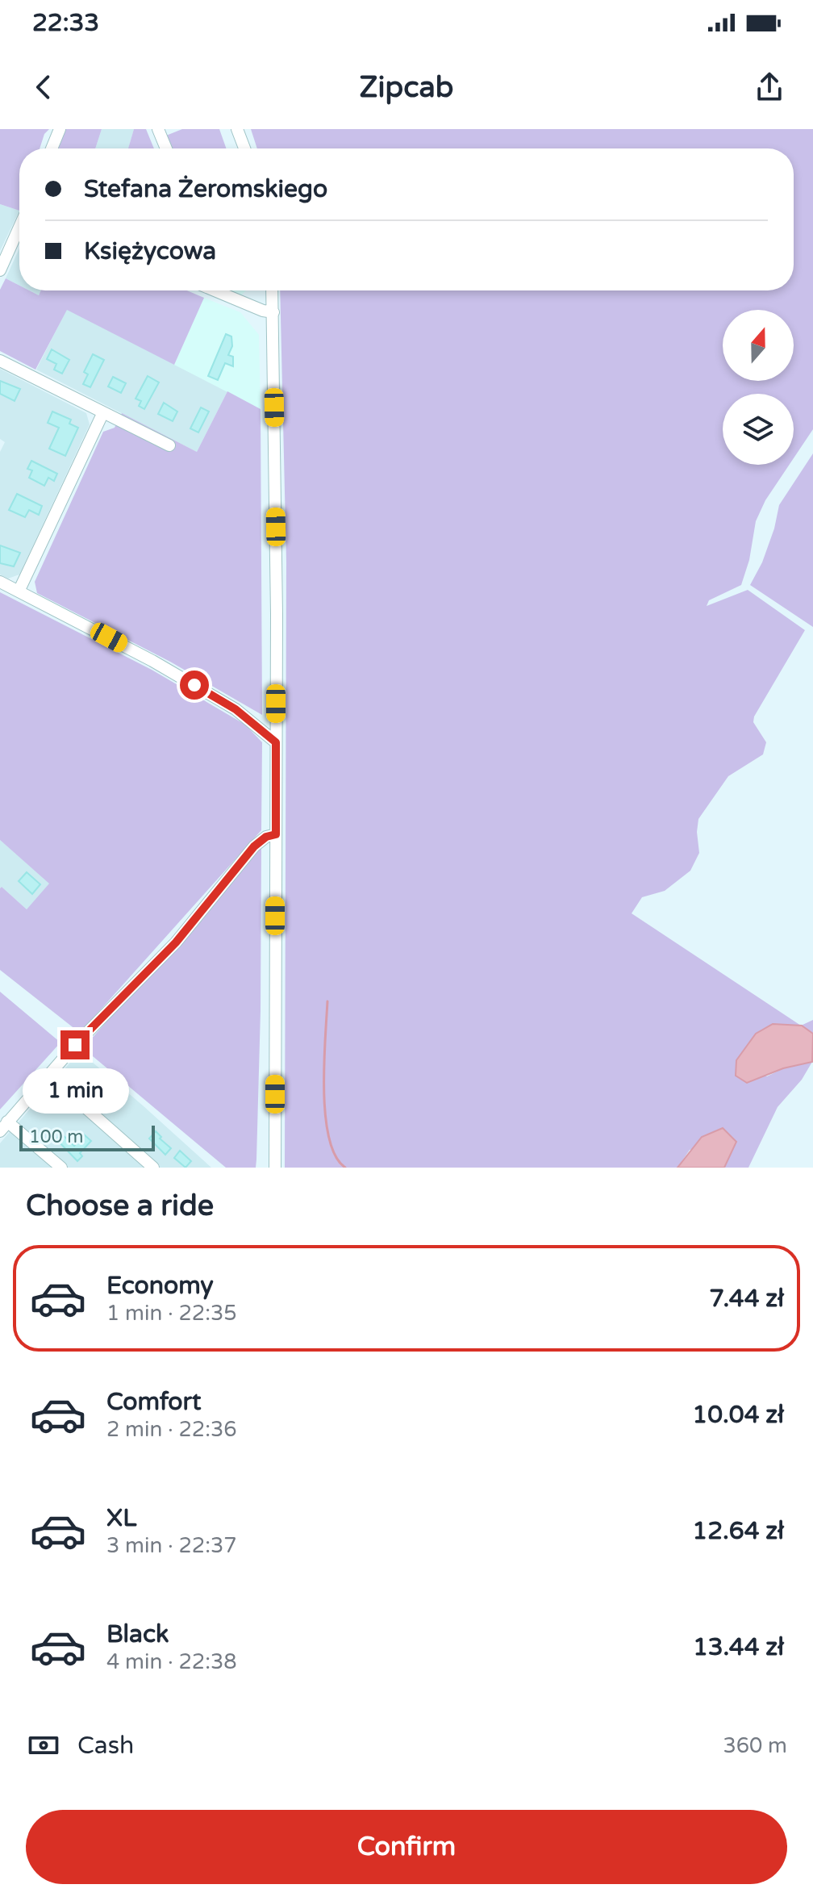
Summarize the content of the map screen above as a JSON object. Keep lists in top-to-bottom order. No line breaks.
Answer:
{"scale_bar":"100 m","north":"top","page":{"status":"22:33","header":"Zipcab","banner":["Stefana Żeromskiego","Księżycowa"],"bubble":"1 min","scale":"100 m","heading":"Choose a ride","list":[{"name":"Economy","note":"1 min · 22:35","value":"7.44 zł"},{"name":"Comfort","note":"2 min · 22:36","value":"10.04 zł"},{"name":"XL","note":"3 min · 22:37","value":"12.64 zł"},{"name":"Black","note":"4 min · 22:38","value":"13.44 zł"}],"pay":["Cash","360 m"],"buttons":"Confirm"}}
